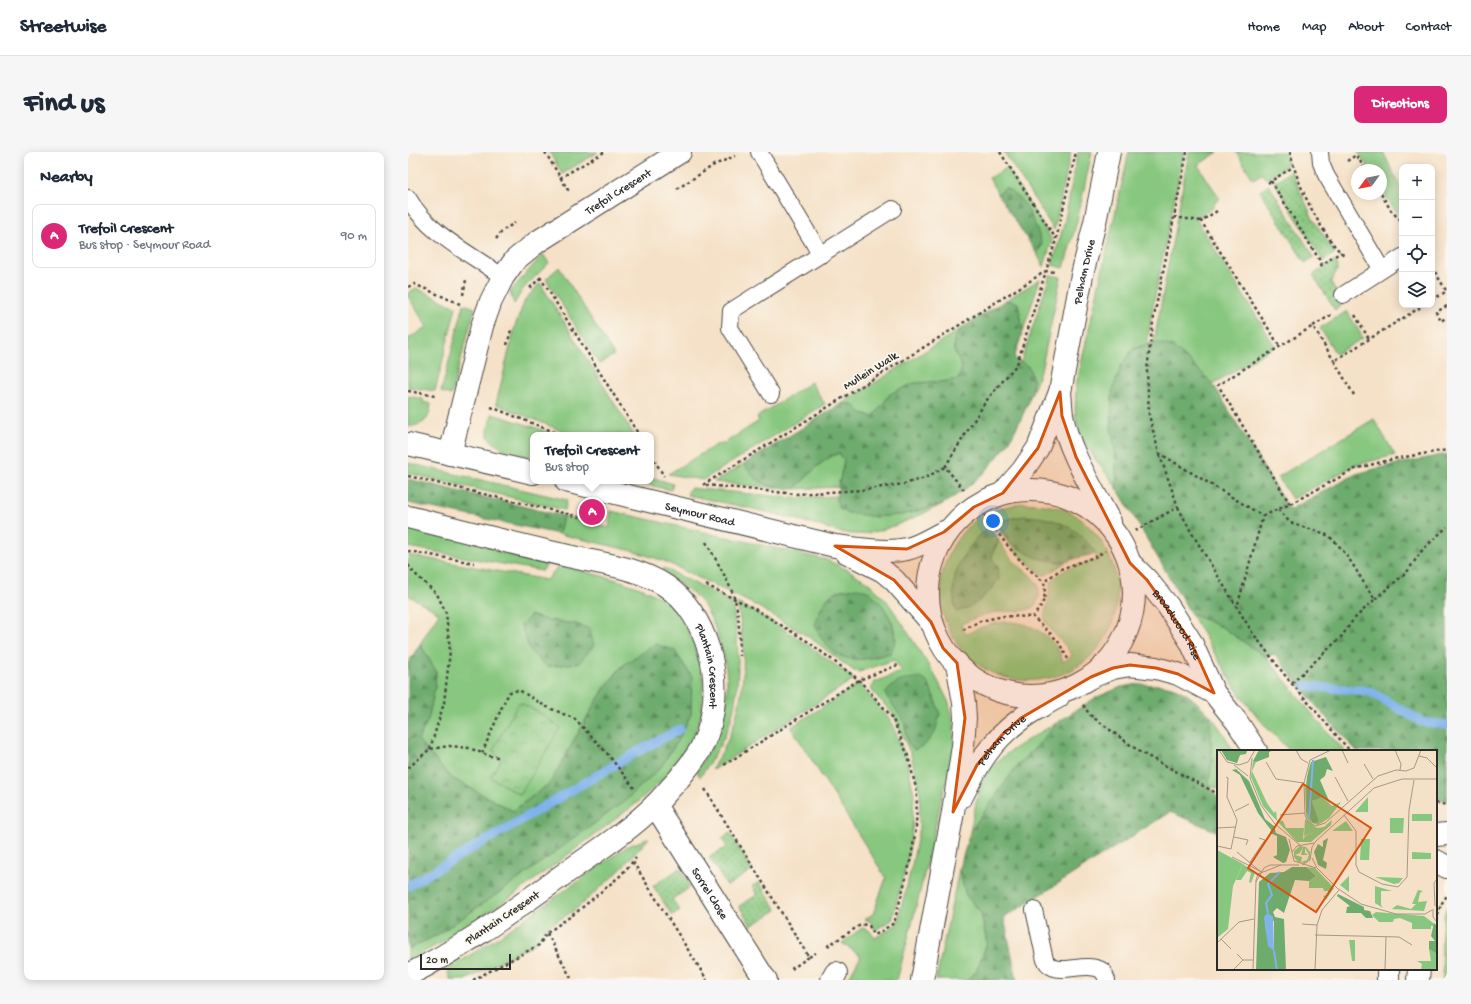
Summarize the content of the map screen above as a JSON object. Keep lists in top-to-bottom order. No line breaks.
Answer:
{"streets":{"street":["Trefoil Crescent","Pelham Drive","Seymour Road","Broadwood Rise","Plantain Crescent","Sorrel Close"],"path":["Mullein Walk"]},"crossings":[["Pelham Drive","Seymour Road"],["Plantain Crescent","Sorrel Close"]],"scale_bar":"20 m","north":"bottom left","page":{"header":"Streetwise","nav":["Home","Map","About","Contact"],"buttons":"Directions","title":"Find us","heading":"Nearby","map_buttons":["+","−"],"list":[{"mark":"A","name":"Trefoil Crescent","note":"Bus stop · Seymour Road","value":"90 m"}],"popup":["Trefoil Crescent","Bus stop"],"pins":"A","scale":"20 m"}}
